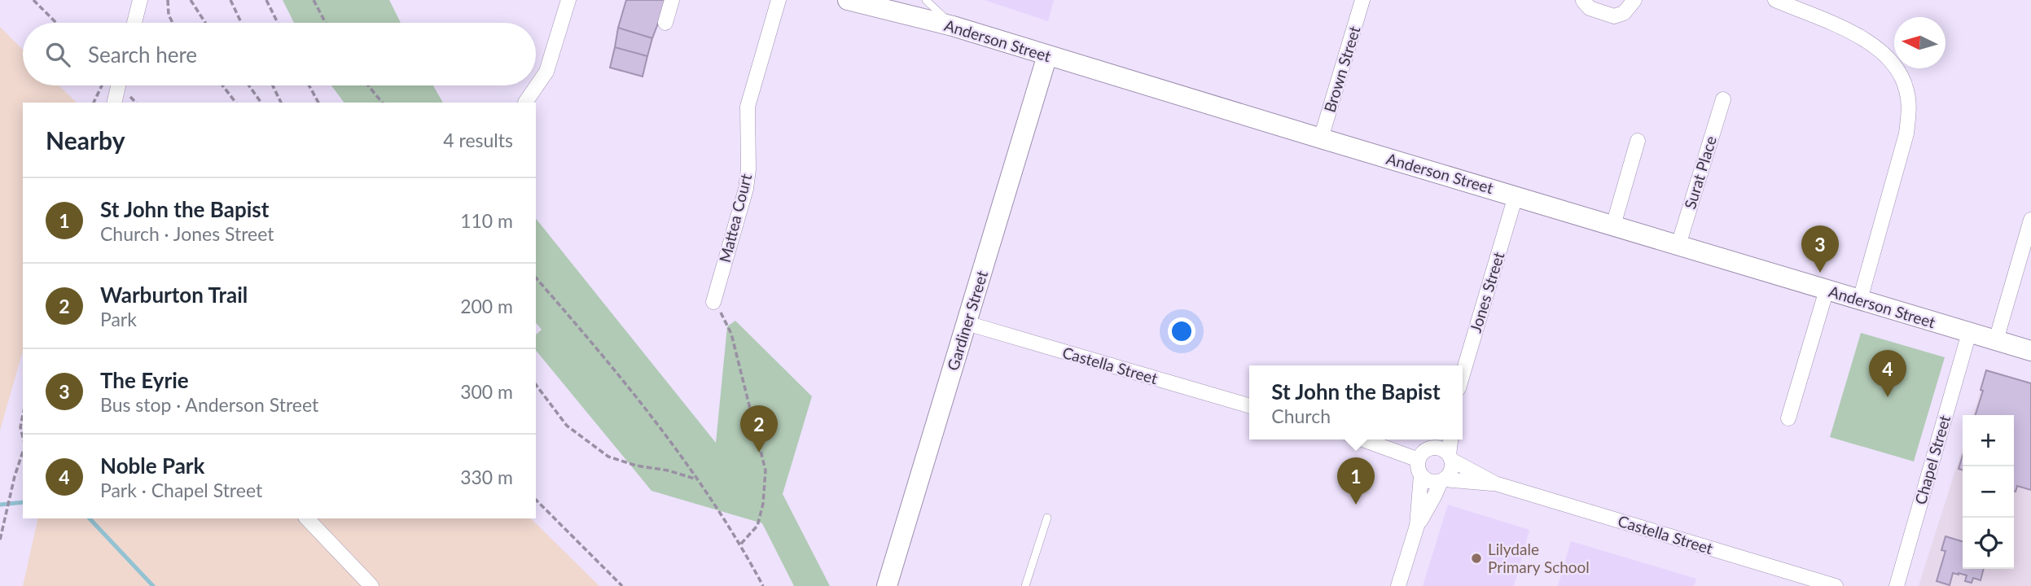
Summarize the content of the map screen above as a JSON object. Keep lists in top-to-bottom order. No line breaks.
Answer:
{"streets":{"main road":["Anderson Street","Gardiner Street"],"street":["Brown Street","Surat Place","Mattea Court","Jones Street","Castella Street","Chapel Street"]},"crossings":[["Anderson Street","Brown Street"],["Anderson Street","Surat Place"],["Anderson Street","Jones Street"],["Anderson Street","Gardiner Street"],["Anderson Street","Chapel Street"],["Gardiner Street","Castella Street"]],"places":["Lilydale Primary School"],"north":"left","page":{"search":"Search here","heading":["Nearby","4 results"],"list":[{"mark":"1","name":"St John the Bapist","note":"Church · Jones Street","value":"110 m"},{"mark":"2","name":"Warburton Trail","note":"Park","value":"200 m"},{"mark":"3","name":"The Eyrie","note":"Bus stop · Anderson Street","value":"300 m"},{"mark":"4","name":"Noble Park","note":"Park · Chapel Street","value":"330 m"}],"pins":["3","4","2","1"],"popup":["St John the Bapist","Church"],"map_buttons":["+","−"]}}
